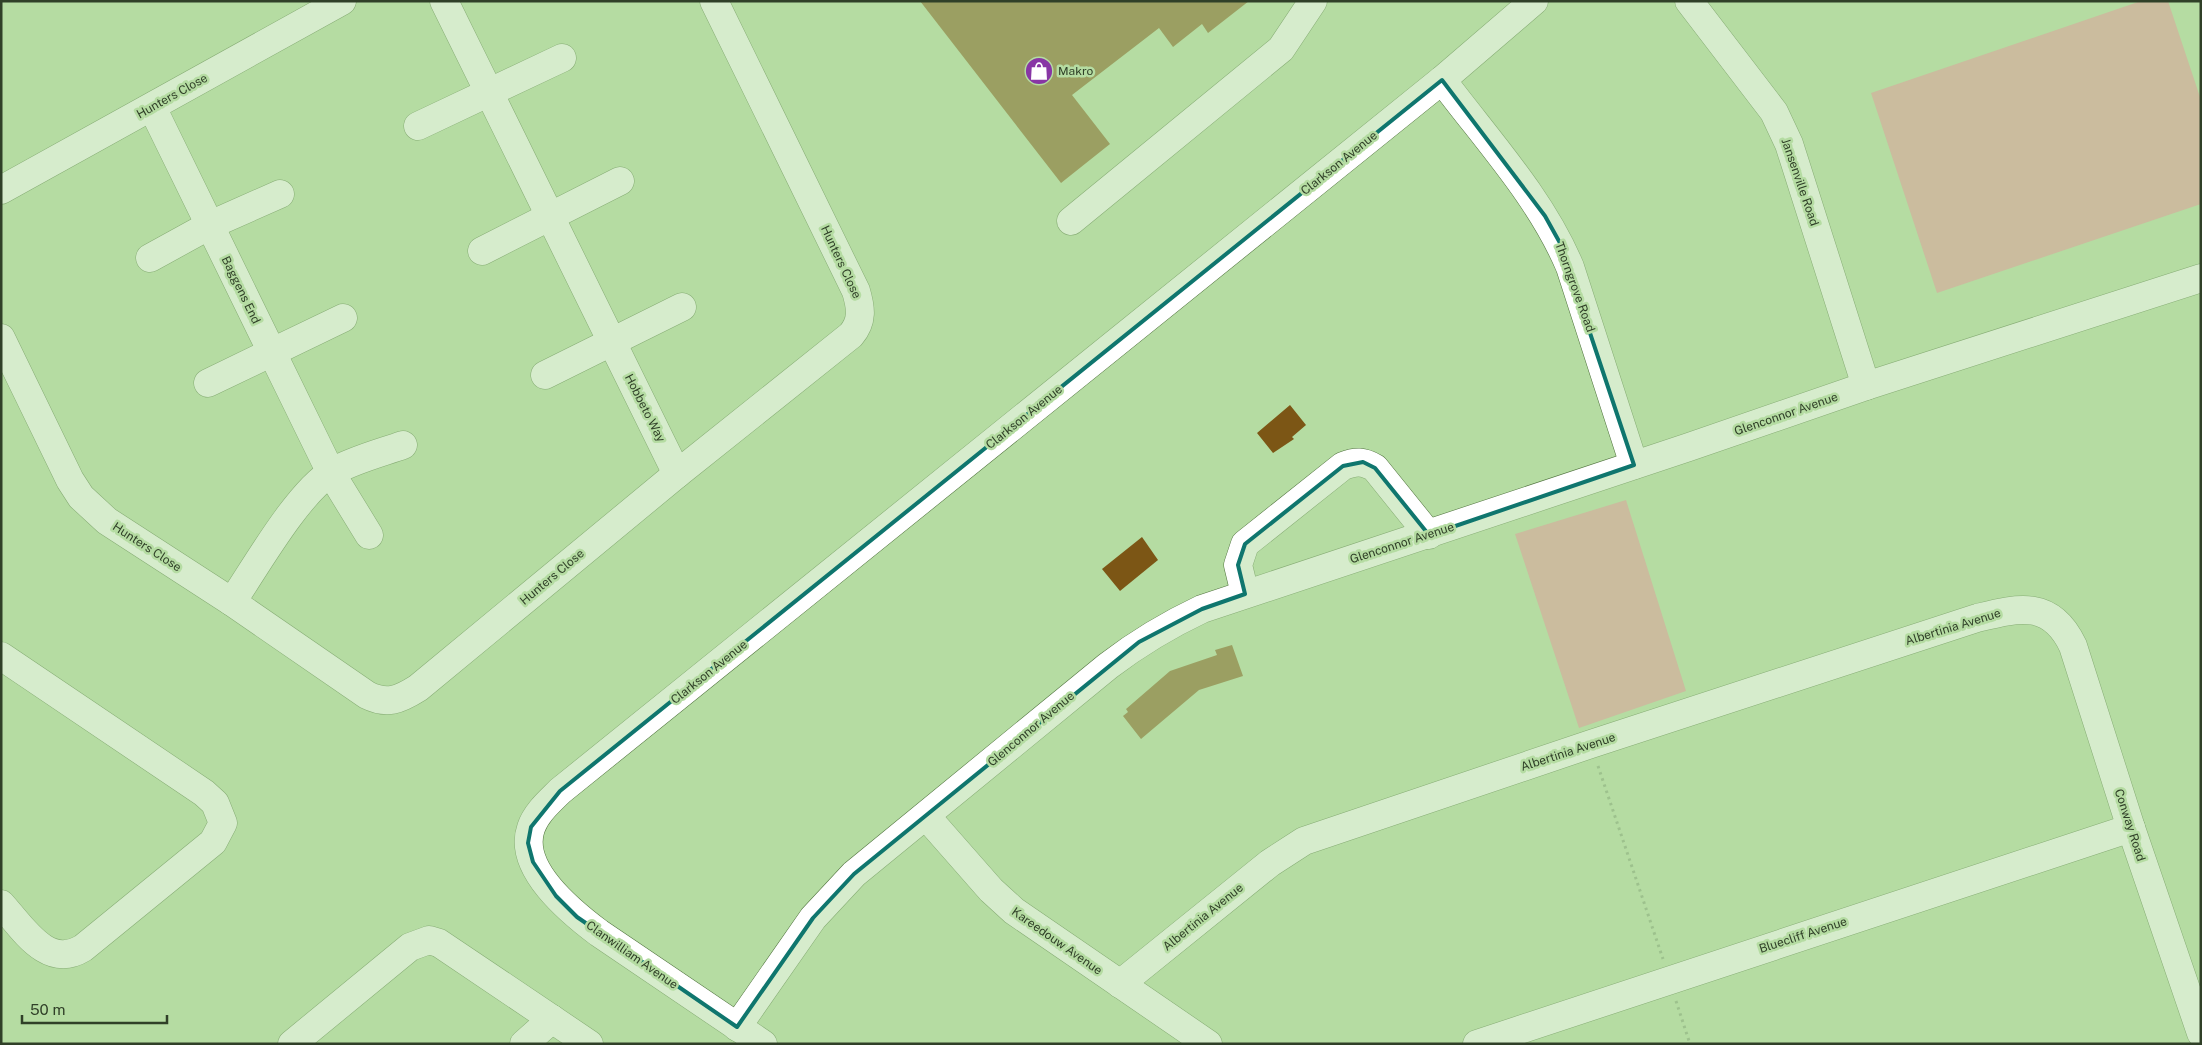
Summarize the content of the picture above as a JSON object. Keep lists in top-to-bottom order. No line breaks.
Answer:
{"streets":{"street":["Hunters Close","Clarkson Avenue","Jansenville Road","Thorngrove Road","Baggens End","Hobbeto Way","Glenconnor Avenue","Albertinia Avenue","Conway Road","Bluecliff Avenue","Kareedouw Avenue","Clanwilliam Avenue"]},"crossings":[["Hunters Close","Baggens End"],["Hunters Close","Hobbeto Way"],["Clarkson Avenue","Thorngrove Road"],["Clarkson Avenue","Clanwilliam Avenue"],["Jansenville Road","Glenconnor Avenue"],["Thorngrove Road","Glenconnor Avenue"],["Glenconnor Avenue","Kareedouw Avenue"],["Glenconnor Avenue","Clanwilliam Avenue"],["Albertinia Avenue","Conway Road"],["Albertinia Avenue","Kareedouw Avenue"],["Conway Road","Bluecliff Avenue"]],"places":{"shop":["Makro"]},"scale_bar":"50 m"}
